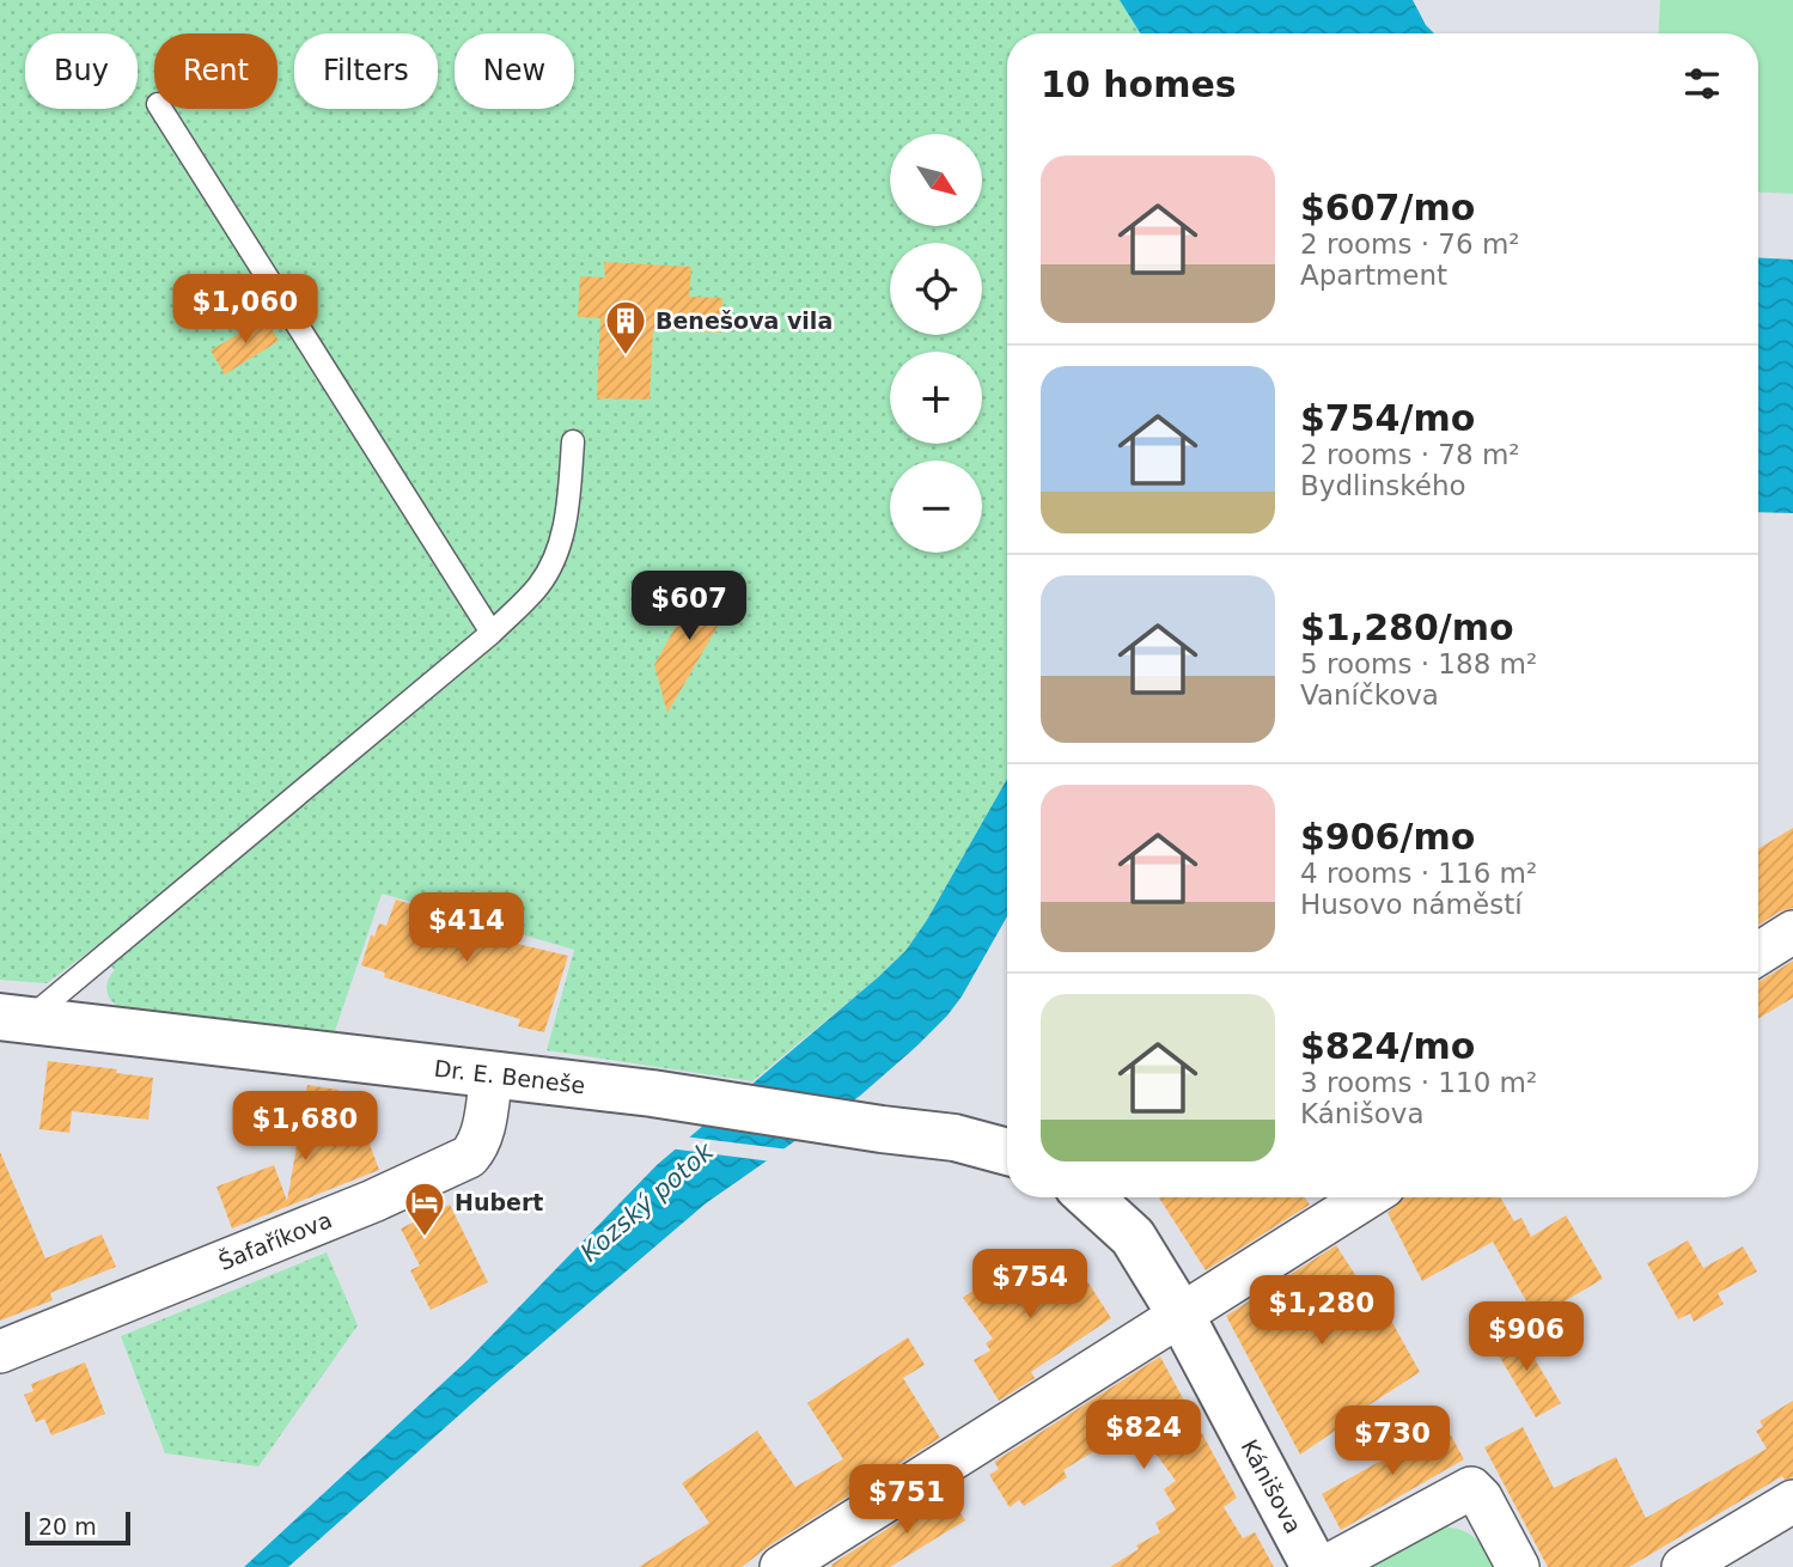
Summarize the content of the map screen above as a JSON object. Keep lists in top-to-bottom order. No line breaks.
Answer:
{"streets":{"street":["Dr. E. Beneše","Šafaříkova","Kánišova"]},"crossings":[["Dr. E. Beneše","Šafaříkova"]],"water":["Kozský potok"],"places":{"building":["Benešova vila"],"hotel":["Hubert"]},"scale_bar":"20 m","north":"bottom right","page":{"chip":["Buy","Rent","Filters","New"],"heading":"10 homes","map_buttons":["+","−"],"list":[{"name":"$607/mo","note":"2 rooms · 76 m² · Apartment"},{"name":"$754/mo","note":"2 rooms · 78 m² · Bydlinského"},{"name":"$1,280/mo","note":"5 rooms · 188 m² · Vaníčkova"},{"name":"$906/mo","note":"4 rooms · 116 m² · Husovo náměstí"},{"name":"$824/mo","note":"3 rooms · 110 m² · Kánišova"}],"price":["$1,060","$607","$414","$1,680","$754","$1,280","$906","$824","$730","$751"],"scale":"20 m"}}
